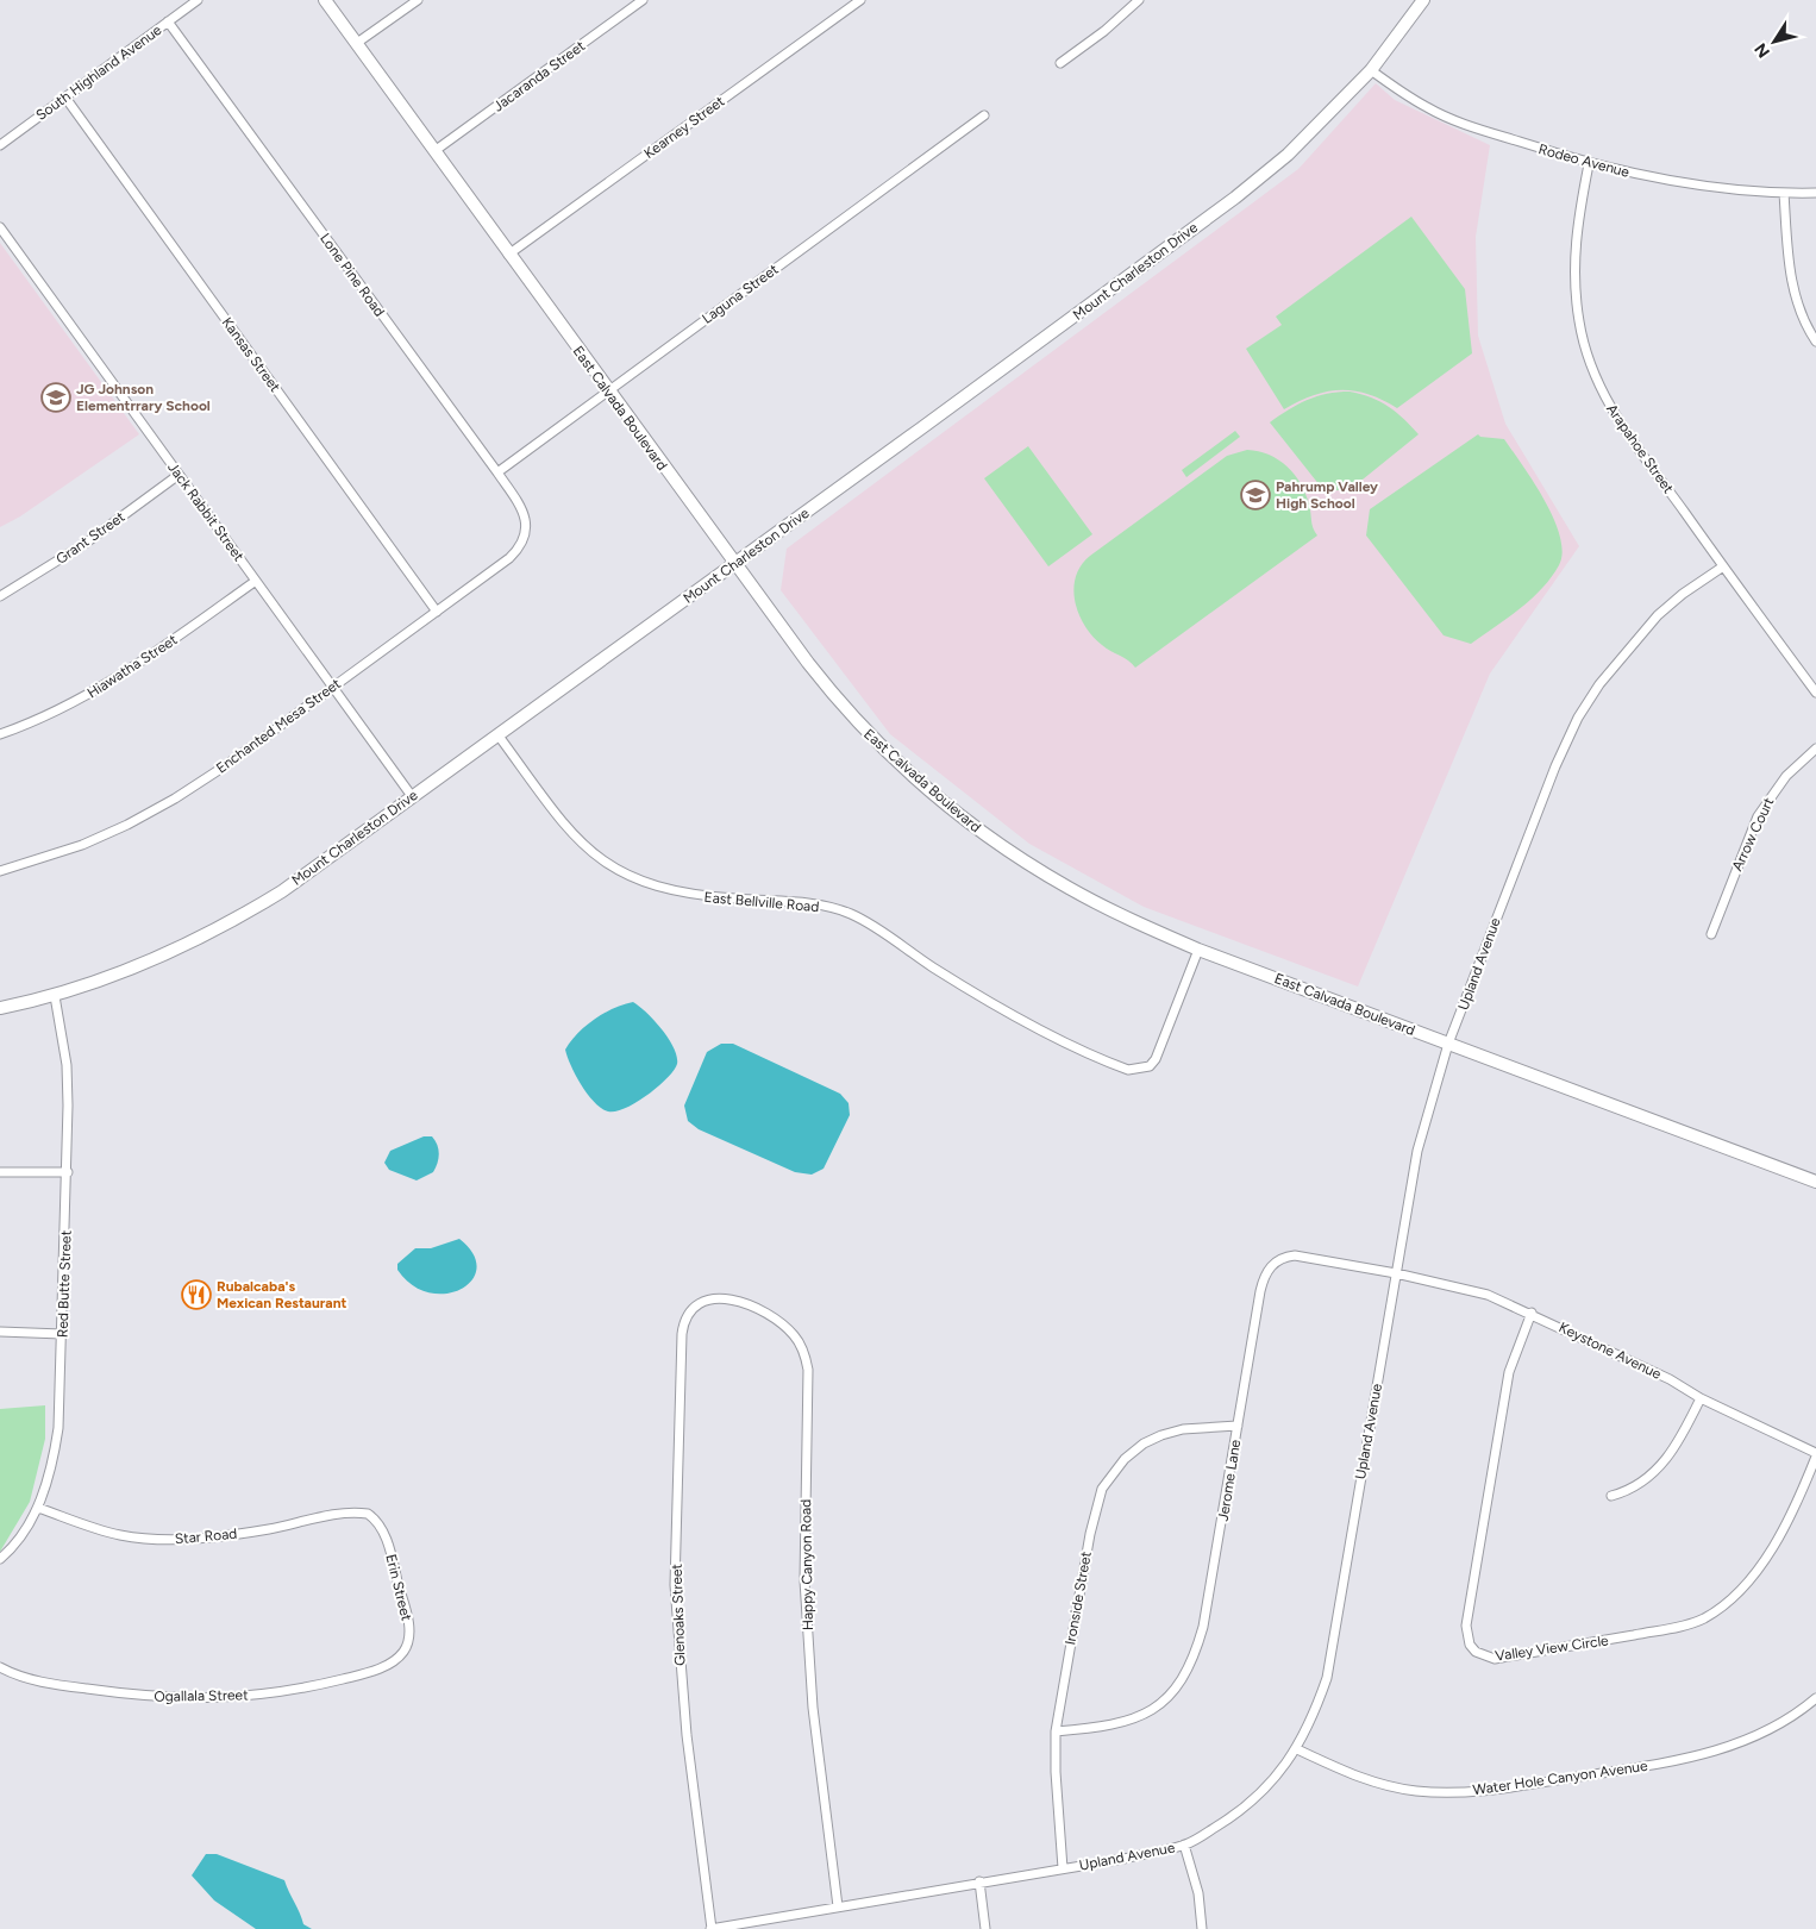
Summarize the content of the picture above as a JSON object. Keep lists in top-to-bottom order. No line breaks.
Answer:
{"streets":{"main road":["Mount Charleston Drive","East Calvada Boulevard"],"street":["South Highland Avenue","Jacaranda Street","Kearney Street","Rodeo Avenue","Lone Pine Road","Laguna Street","Kansas Street","Arapahoe Street","Jack Rabbit Street","Grant Street","Hiawatha Street","Enchanted Mesa Street","Arrow Court","East Bellville Road","Upland Avenue","Red Butte Street","Keystone Avenue","Jerome Lane","Star Road","Happy Canyon Road","Erin Street","Ironside Street","Glenoaks Street","Valley View Circle","Ogallala Street","Water Hole Canyon Avenue"]},"crossings":[["South Highland Avenue","Lone Pine Road"],["South Highland Avenue","Kansas Street"],["Jacaranda Street","East Calvada Boulevard"],["Kearney Street","East Calvada Boulevard"],["Rodeo Avenue","Mount Charleston Drive"],["Rodeo Avenue","Arapahoe Street"],["Mount Charleston Drive","East Calvada Boulevard"],["Mount Charleston Drive","Jack Rabbit Street"],["Mount Charleston Drive","East Bellville Road"],["Mount Charleston Drive","Red Butte Street"],["Lone Pine Road","Laguna Street"],["Lone Pine Road","Enchanted Mesa Street"],["Laguna Street","East Calvada Boulevard"],["Kansas Street","Enchanted Mesa Street"],["East Calvada Boulevard","East Bellville Road"],["East Calvada Boulevard","Upland Avenue"],["Arapahoe Street","Upland Avenue"],["Jack Rabbit Street","Grant Street"],["Jack Rabbit Street","Hiawatha Street"],["Jack Rabbit Street","Enchanted Mesa Street"],["Upland Avenue","Keystone Avenue"],["Upland Avenue","Jerome Lane"],["Upland Avenue","Happy Canyon Road"],["Upland Avenue","Ironside Street"],["Upland Avenue","Glenoaks Street"],["Upland Avenue","Water Hole Canyon Avenue"],["Red Butte Street","Star Road"],["Keystone Avenue","Jerome Lane"],["Keystone Avenue","Valley View Circle"],["Jerome Lane","Ironside Street"],["Star Road","Erin Street"],["Happy Canyon Road","Glenoaks Street"],["Erin Street","Ogallala Street"]],"places":{"school or university":["JG Johnson Elementrrary School","Pahrump Valley High School"],"restaurant":["Rubalcaba's Mexican Restaurant"]},"north":"bottom left"}
